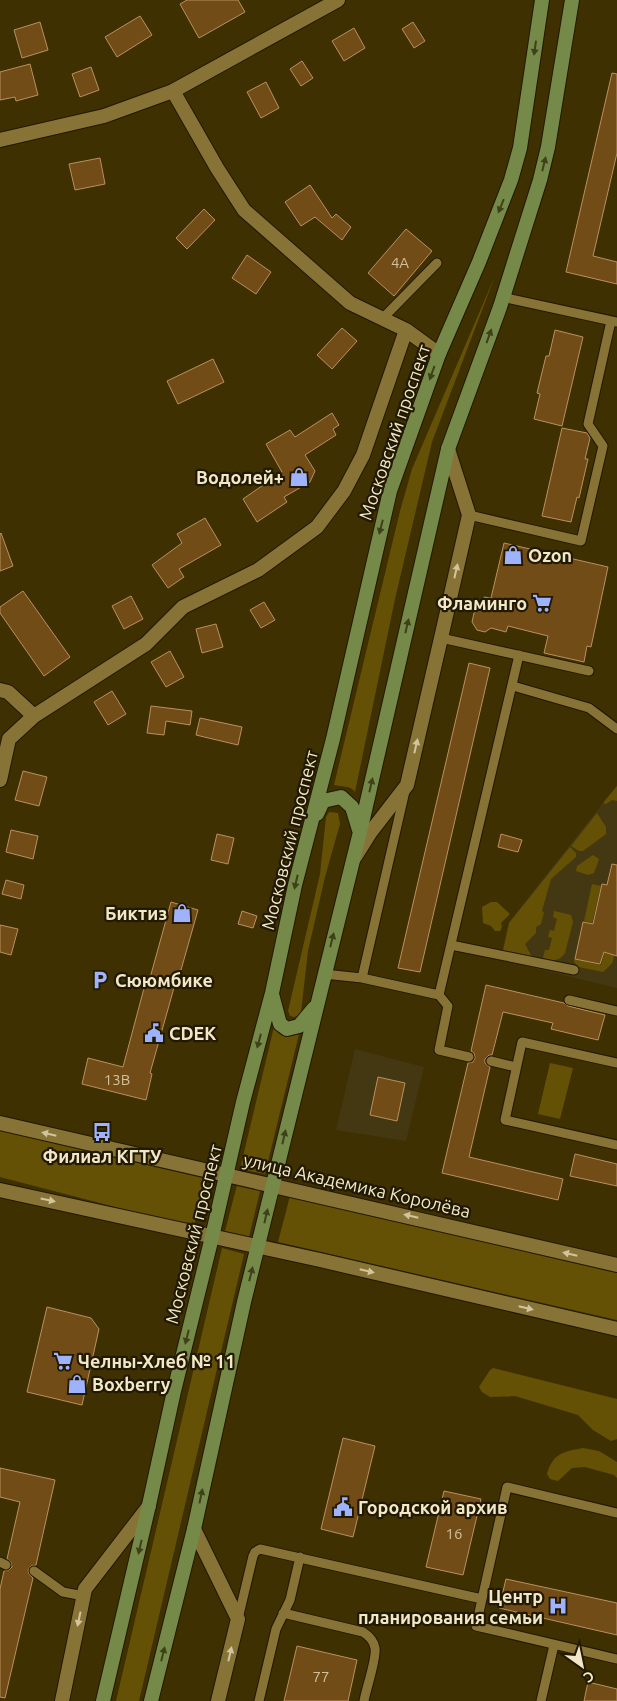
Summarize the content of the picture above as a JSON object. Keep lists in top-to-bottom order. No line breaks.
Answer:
{"streets":{"main road":["Московский проспект"],"street":["улица Академика Королёва"]},"crossings":[["Московский проспект","улица Академика Королёва"]],"places":{"shop":["Водолей+","Ozon","Биктиз","Boxberry"],"supermarket":["Фламинго","Челны-Хлеб № 11"],"parking":["Сююмбике"],"public building":["CDEK","Городской архив"],"bus stop":["Филиал КГТУ"],"hospital":["Центр планирования семьи"]},"house_numbers":["4А","13В","16","77"],"north":"bottom right"}
